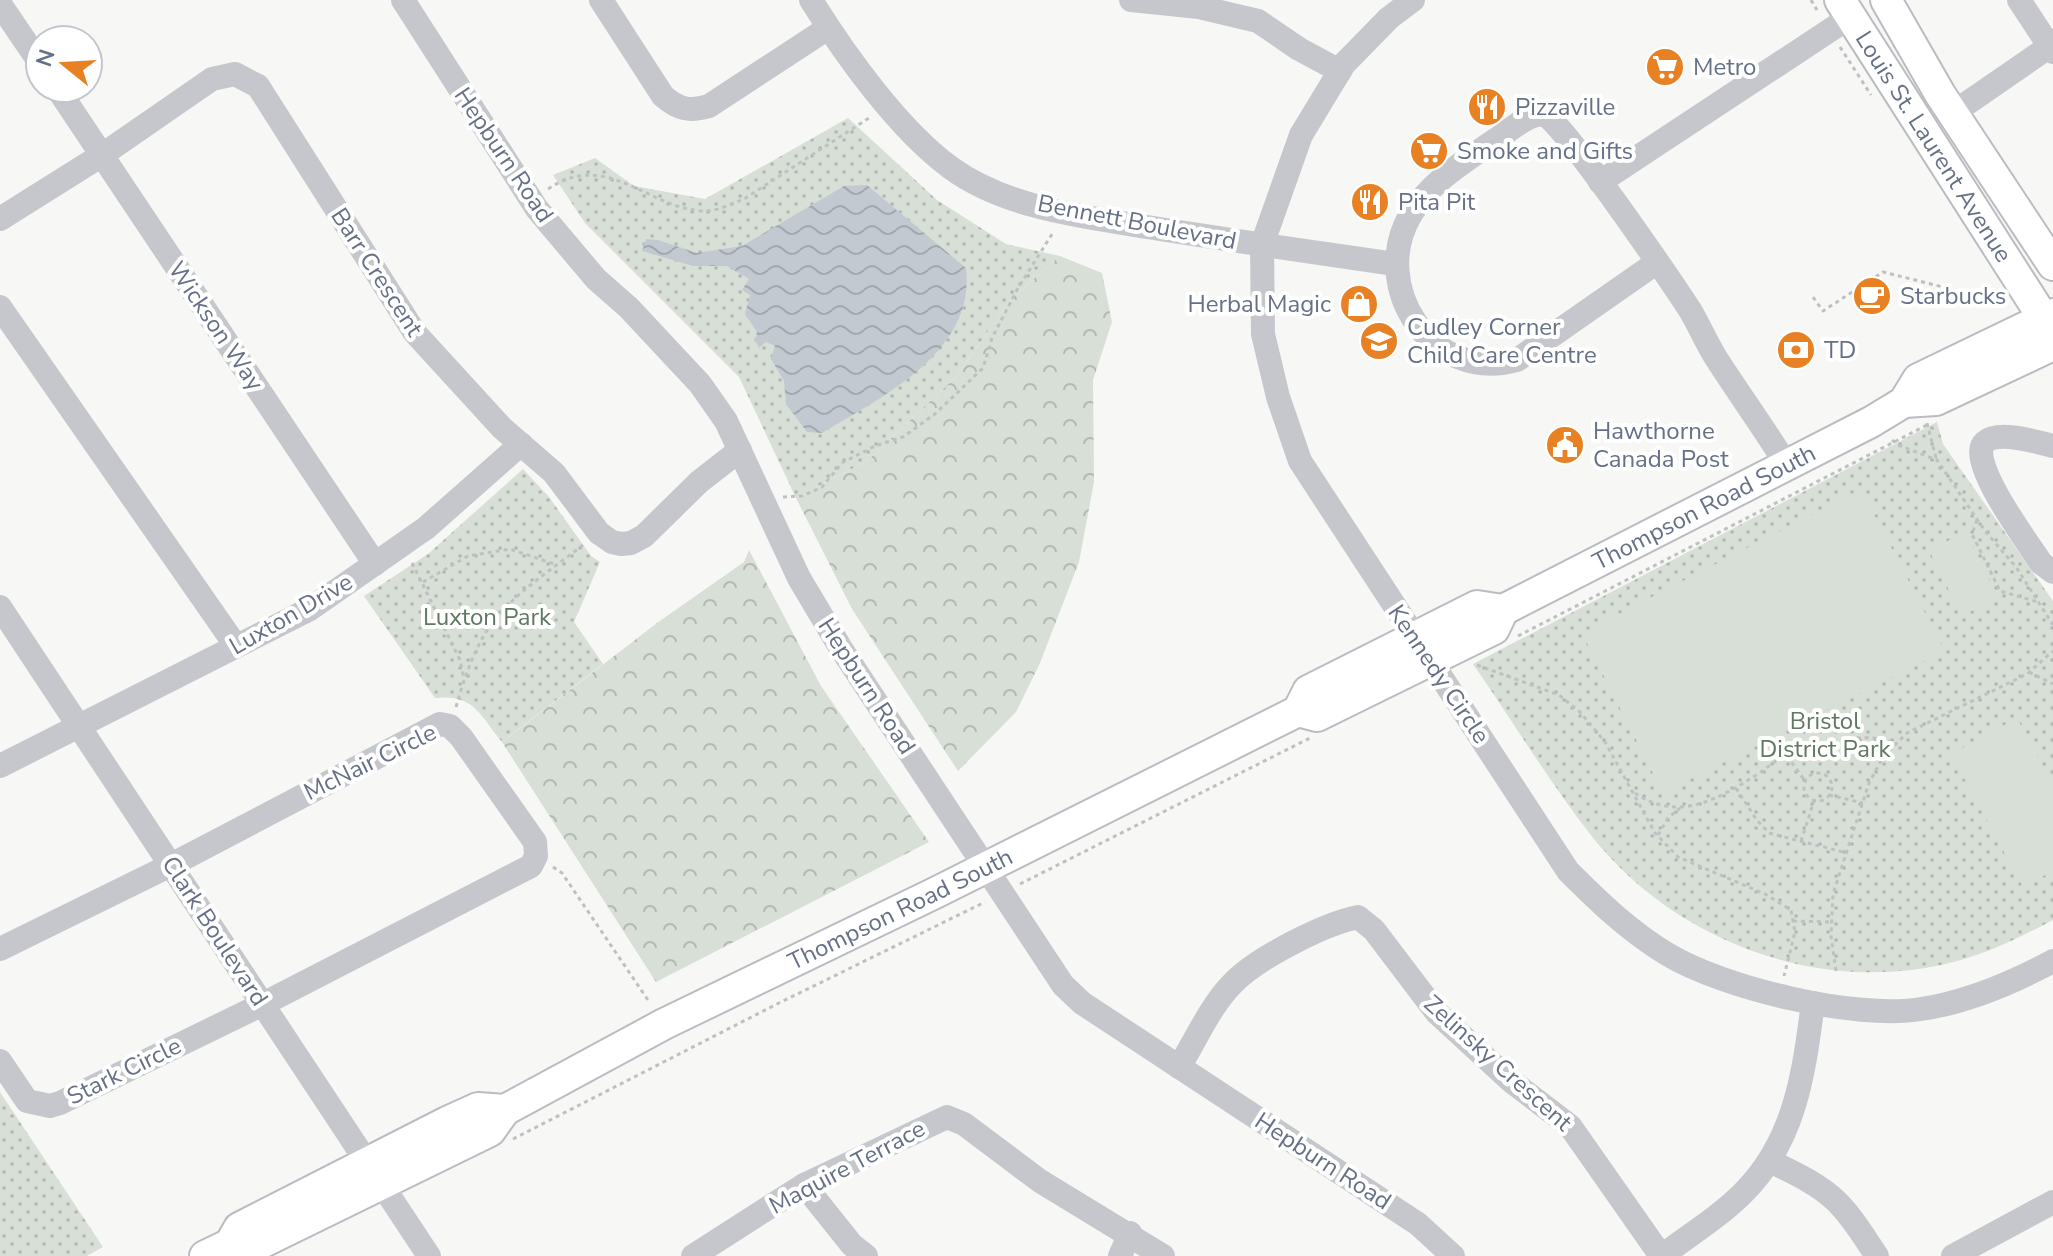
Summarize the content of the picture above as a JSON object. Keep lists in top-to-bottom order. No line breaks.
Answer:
{"streets":{"main road":["Louis St. Laurent Avenue","Thompson Road South"],"street":["Hepburn Road","Bennett Boulevard","Barr Crescent","Wickson Way","Luxton Drive","Kennedy Circle","McNair Circle","Clark Boulevard","Zelinsky Crescent","Stark Circle","Maquire Terrace"]},"crossings":[["Louis St. Laurent Avenue","Thompson Road South"],["Hepburn Road","Thompson Road South"],["Hepburn Road","Zelinsky Crescent"],["Bennett Boulevard","Kennedy Circle"],["Barr Crescent","Wickson Way"],["Barr Crescent","Luxton Drive"],["Wickson Way","Luxton Drive"],["Thompson Road South","Kennedy Circle"],["Thompson Road South","Clark Boulevard"],["Luxton Drive","Clark Boulevard"],["McNair Circle","Clark Boulevard"],["Clark Boulevard","Stark Circle"]],"parks":["Luxton Park","Bristol District Park"],"places":{"supermarket":["Metro","Smoke and Gifts"],"restaurant":["Pizzaville","Pita Pit"],"cafe":["Starbucks"],"shop":["Herbal Magic"],"school or university":["Cudley Corner Child Care Centre"],"bank":["TD"],"public building":["Hawthorne Canada Post"]},"north":"left"}
